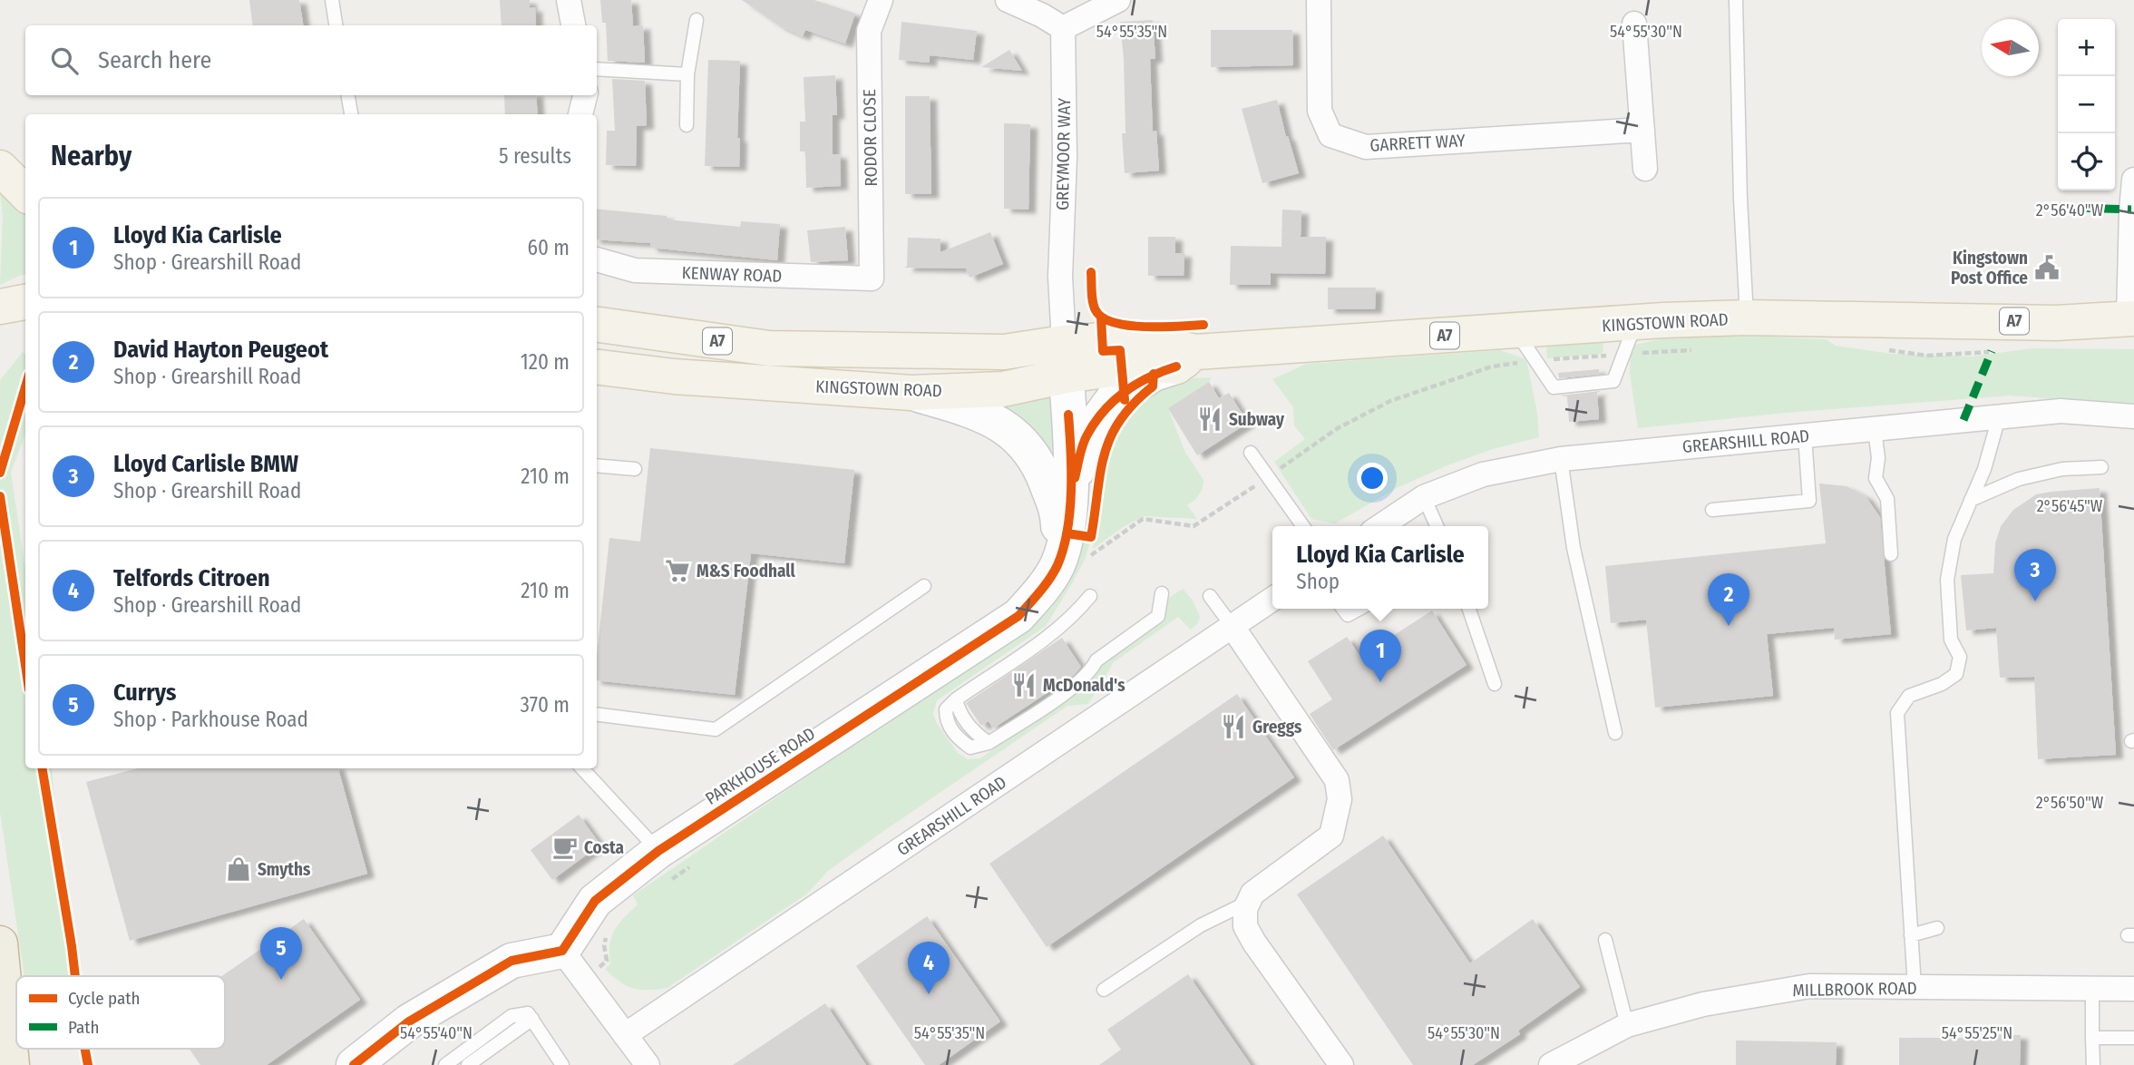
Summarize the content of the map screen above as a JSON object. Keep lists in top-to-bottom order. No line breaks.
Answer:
{"streets":{"main road":["A7","KINGSTOWN ROAD"],"street":["RODOR CLOSE","GARRETT WAY","GREYMOOR WAY","KENWAY ROAD","GREARSHILL ROAD","PARKHOUSE ROAD","MILLBROOK ROAD"]},"crossings":[["RODOR CLOSE","KENWAY ROAD"],["GREYMOOR WAY","KINGSTOWN ROAD"],["GREYMOOR WAY","PARKHOUSE ROAD"],["KINGSTOWN ROAD","PARKHOUSE ROAD"]],"places":{"public building":["Kingstown Post Office"],"restaurant":["Subway","McDonald's","Greggs"],"supermarket":["M&S Foodhall"],"cafe":["Costa"],"shop":["Smyths"]},"legend":["Cycle path","Path"],"north":"left","page":{"map_buttons":["+","−"],"search":"Search here","heading":["Nearby","5 results"],"list":[{"mark":"1","name":"Lloyd Kia Carlisle","note":"Shop · Grearshill Road","value":"60 m"},{"mark":"2","name":"David Hayton Peugeot","note":"Shop · Grearshill Road","value":"120 m"},{"mark":"3","name":"Lloyd Carlisle BMW","note":"Shop · Grearshill Road","value":"210 m"},{"mark":"4","name":"Telfords Citroen","note":"Shop · Grearshill Road","value":"210 m"},{"mark":"5","name":"Currys","note":"Shop · Parkhouse Road","value":"370 m"}],"popup":["Lloyd Kia Carlisle","Shop"],"pins":["3","2","1","5","4"]},"coordinates":["54°55'35\"N","54°55'30\"N","2°56'40\"W","2°56'45\"W","2°56'50\"W","54°55'40\"N","54°55'25\"N"]}
